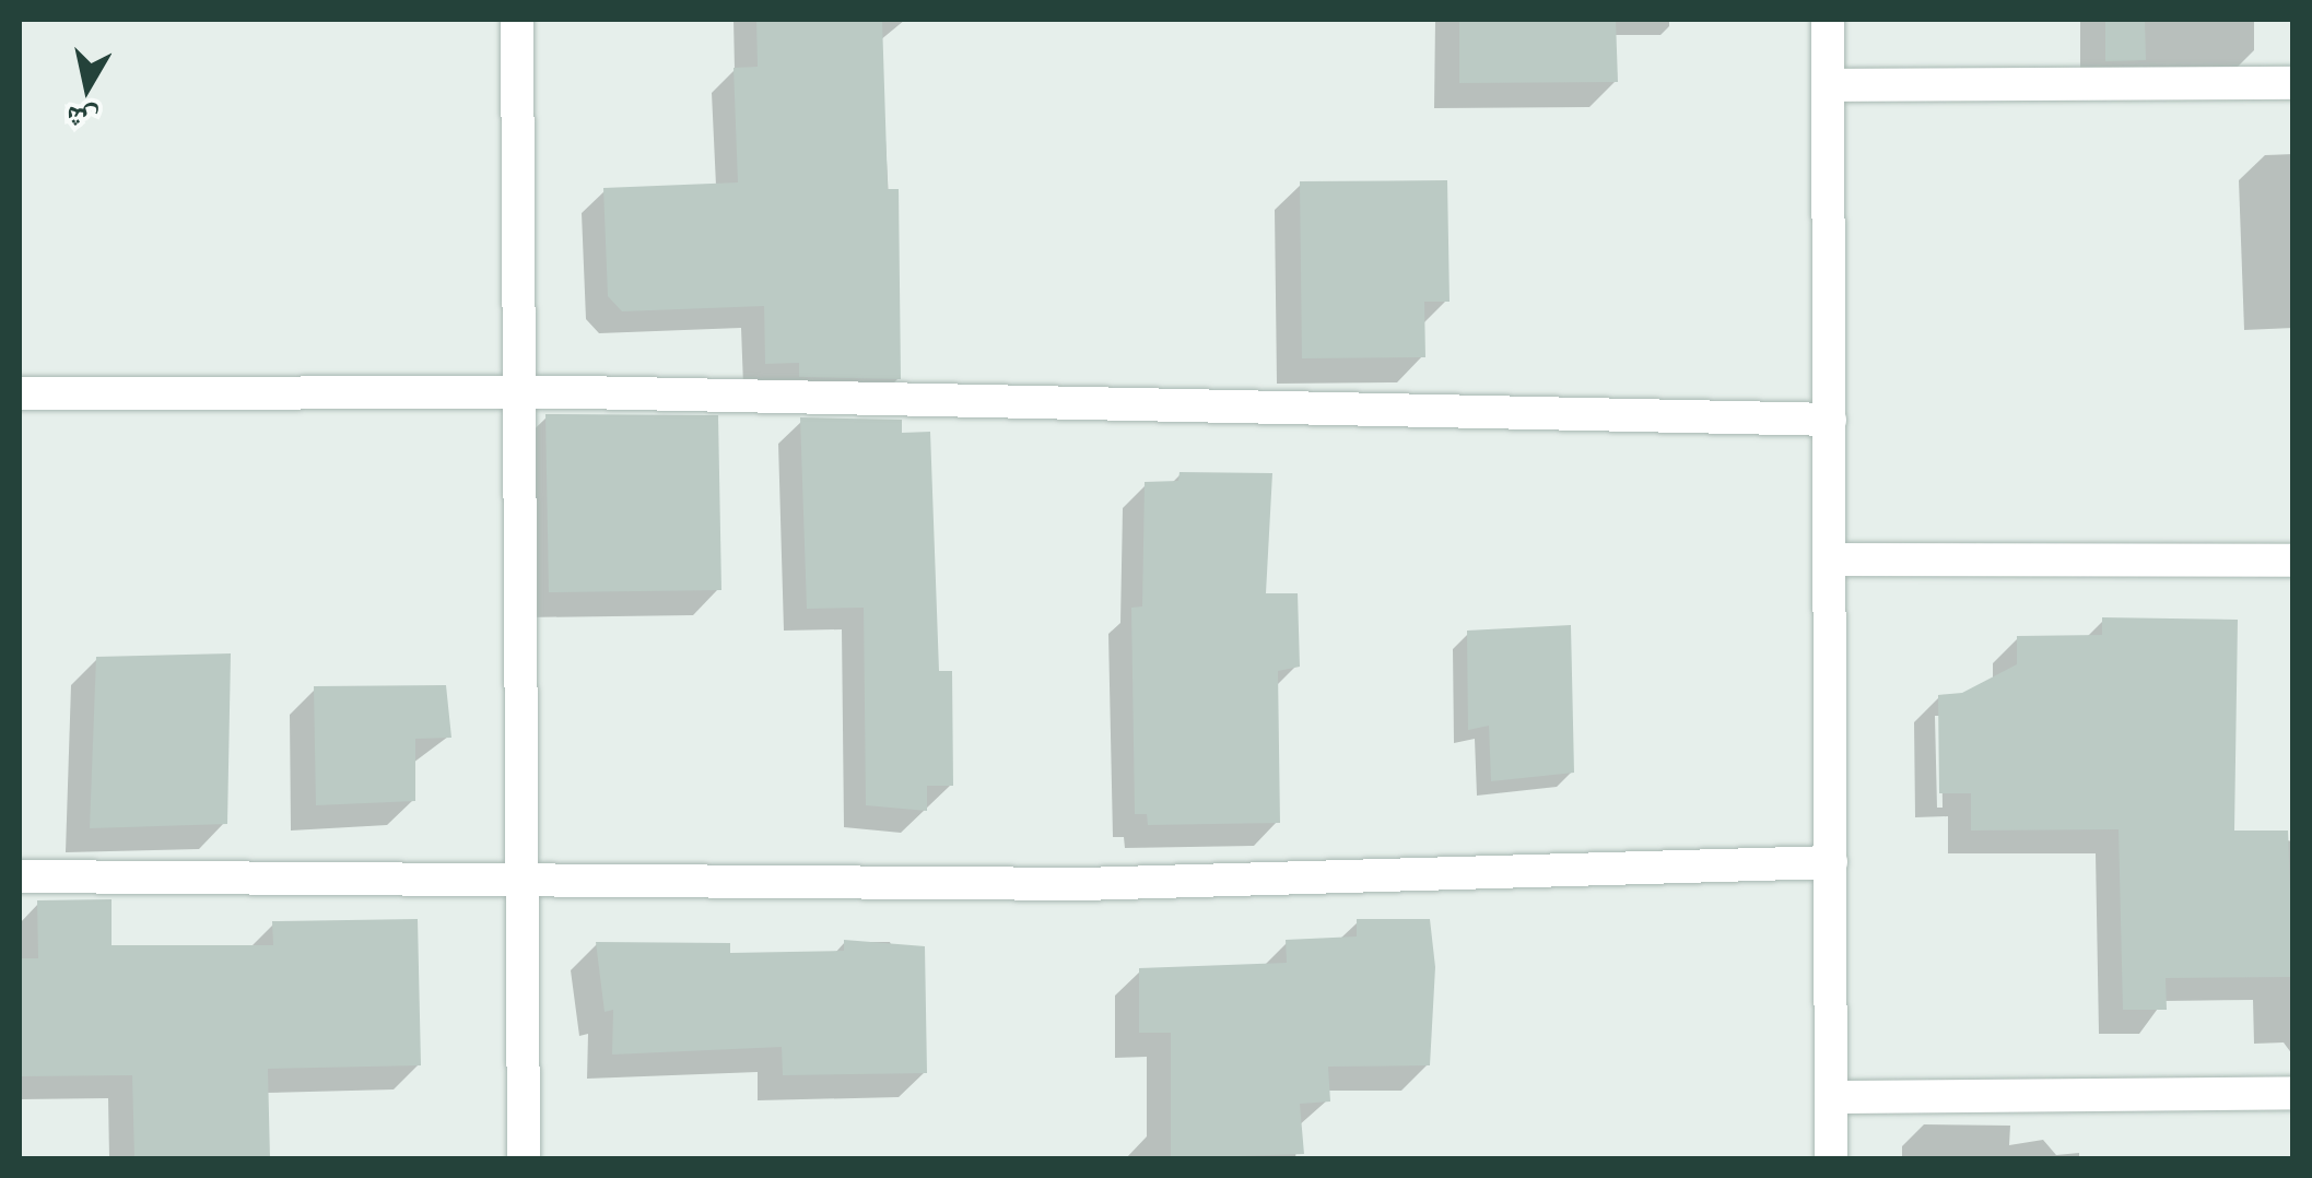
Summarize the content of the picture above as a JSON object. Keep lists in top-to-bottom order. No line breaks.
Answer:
{"north":"bottom"}
